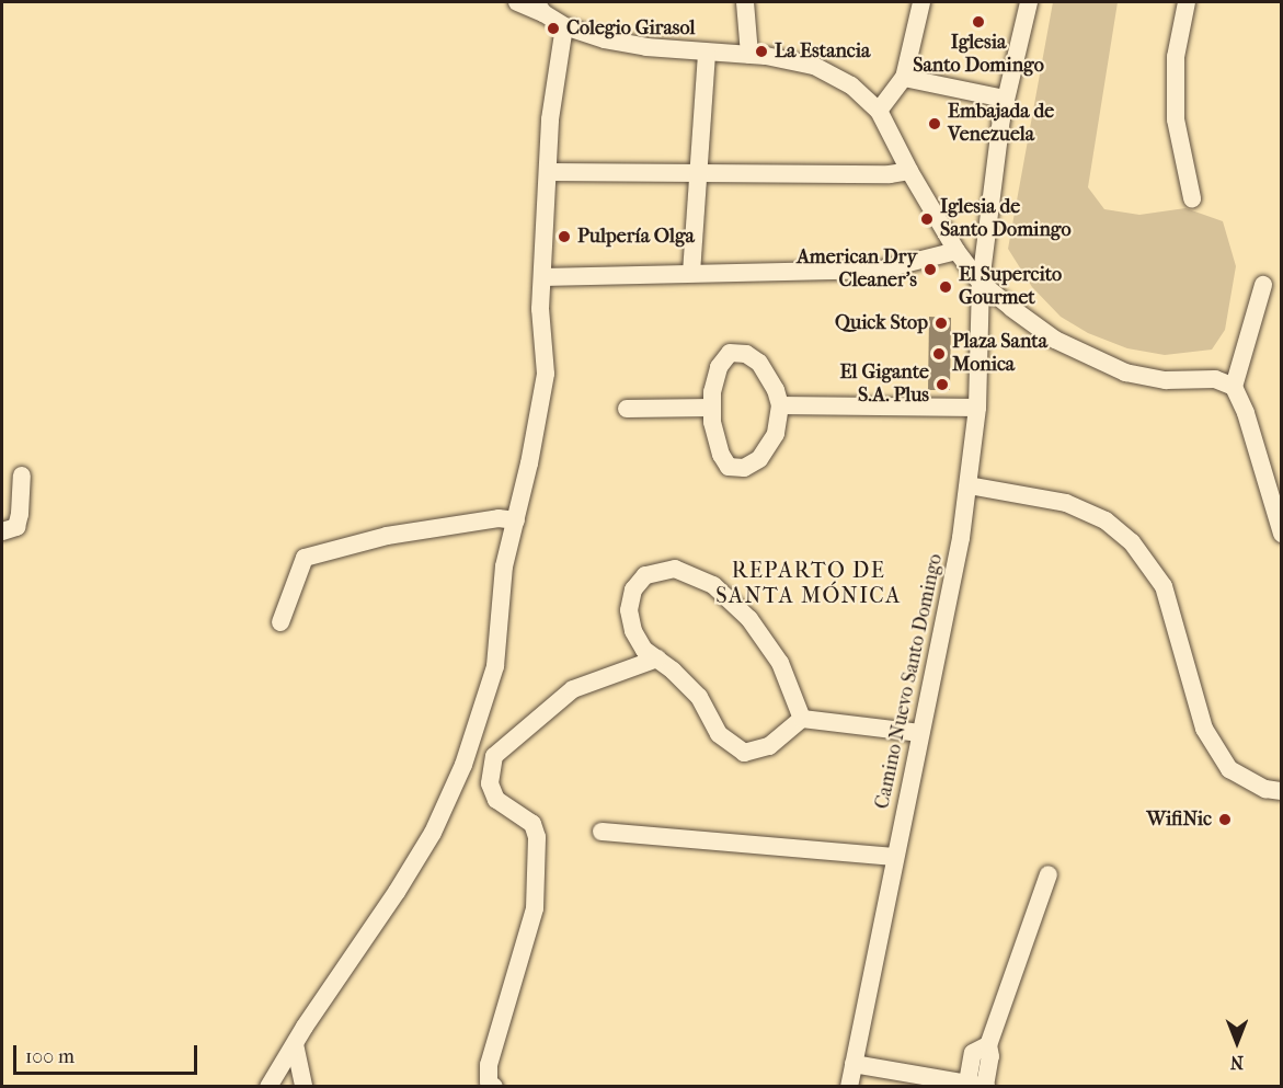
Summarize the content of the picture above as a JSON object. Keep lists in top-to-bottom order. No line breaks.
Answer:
{"streets":{"street":["Camino Nuevo Santo Domingo"]},"districts":["REPARTO DE SANTA MÓNICA"],"places":["Iglesia Santo Domingo","Colegio Girasol","La Estancia","Embajada de Venezuela","Iglesia de Santo Domingo","Pulpería Olga","American Dry Cleaner's","El Supercito Gourmet","Quick Stop","Plaza Santa Monica","El Gigante S.A. Plus","WifiNic"],"scale_bar":"100 m","north":"bottom"}
